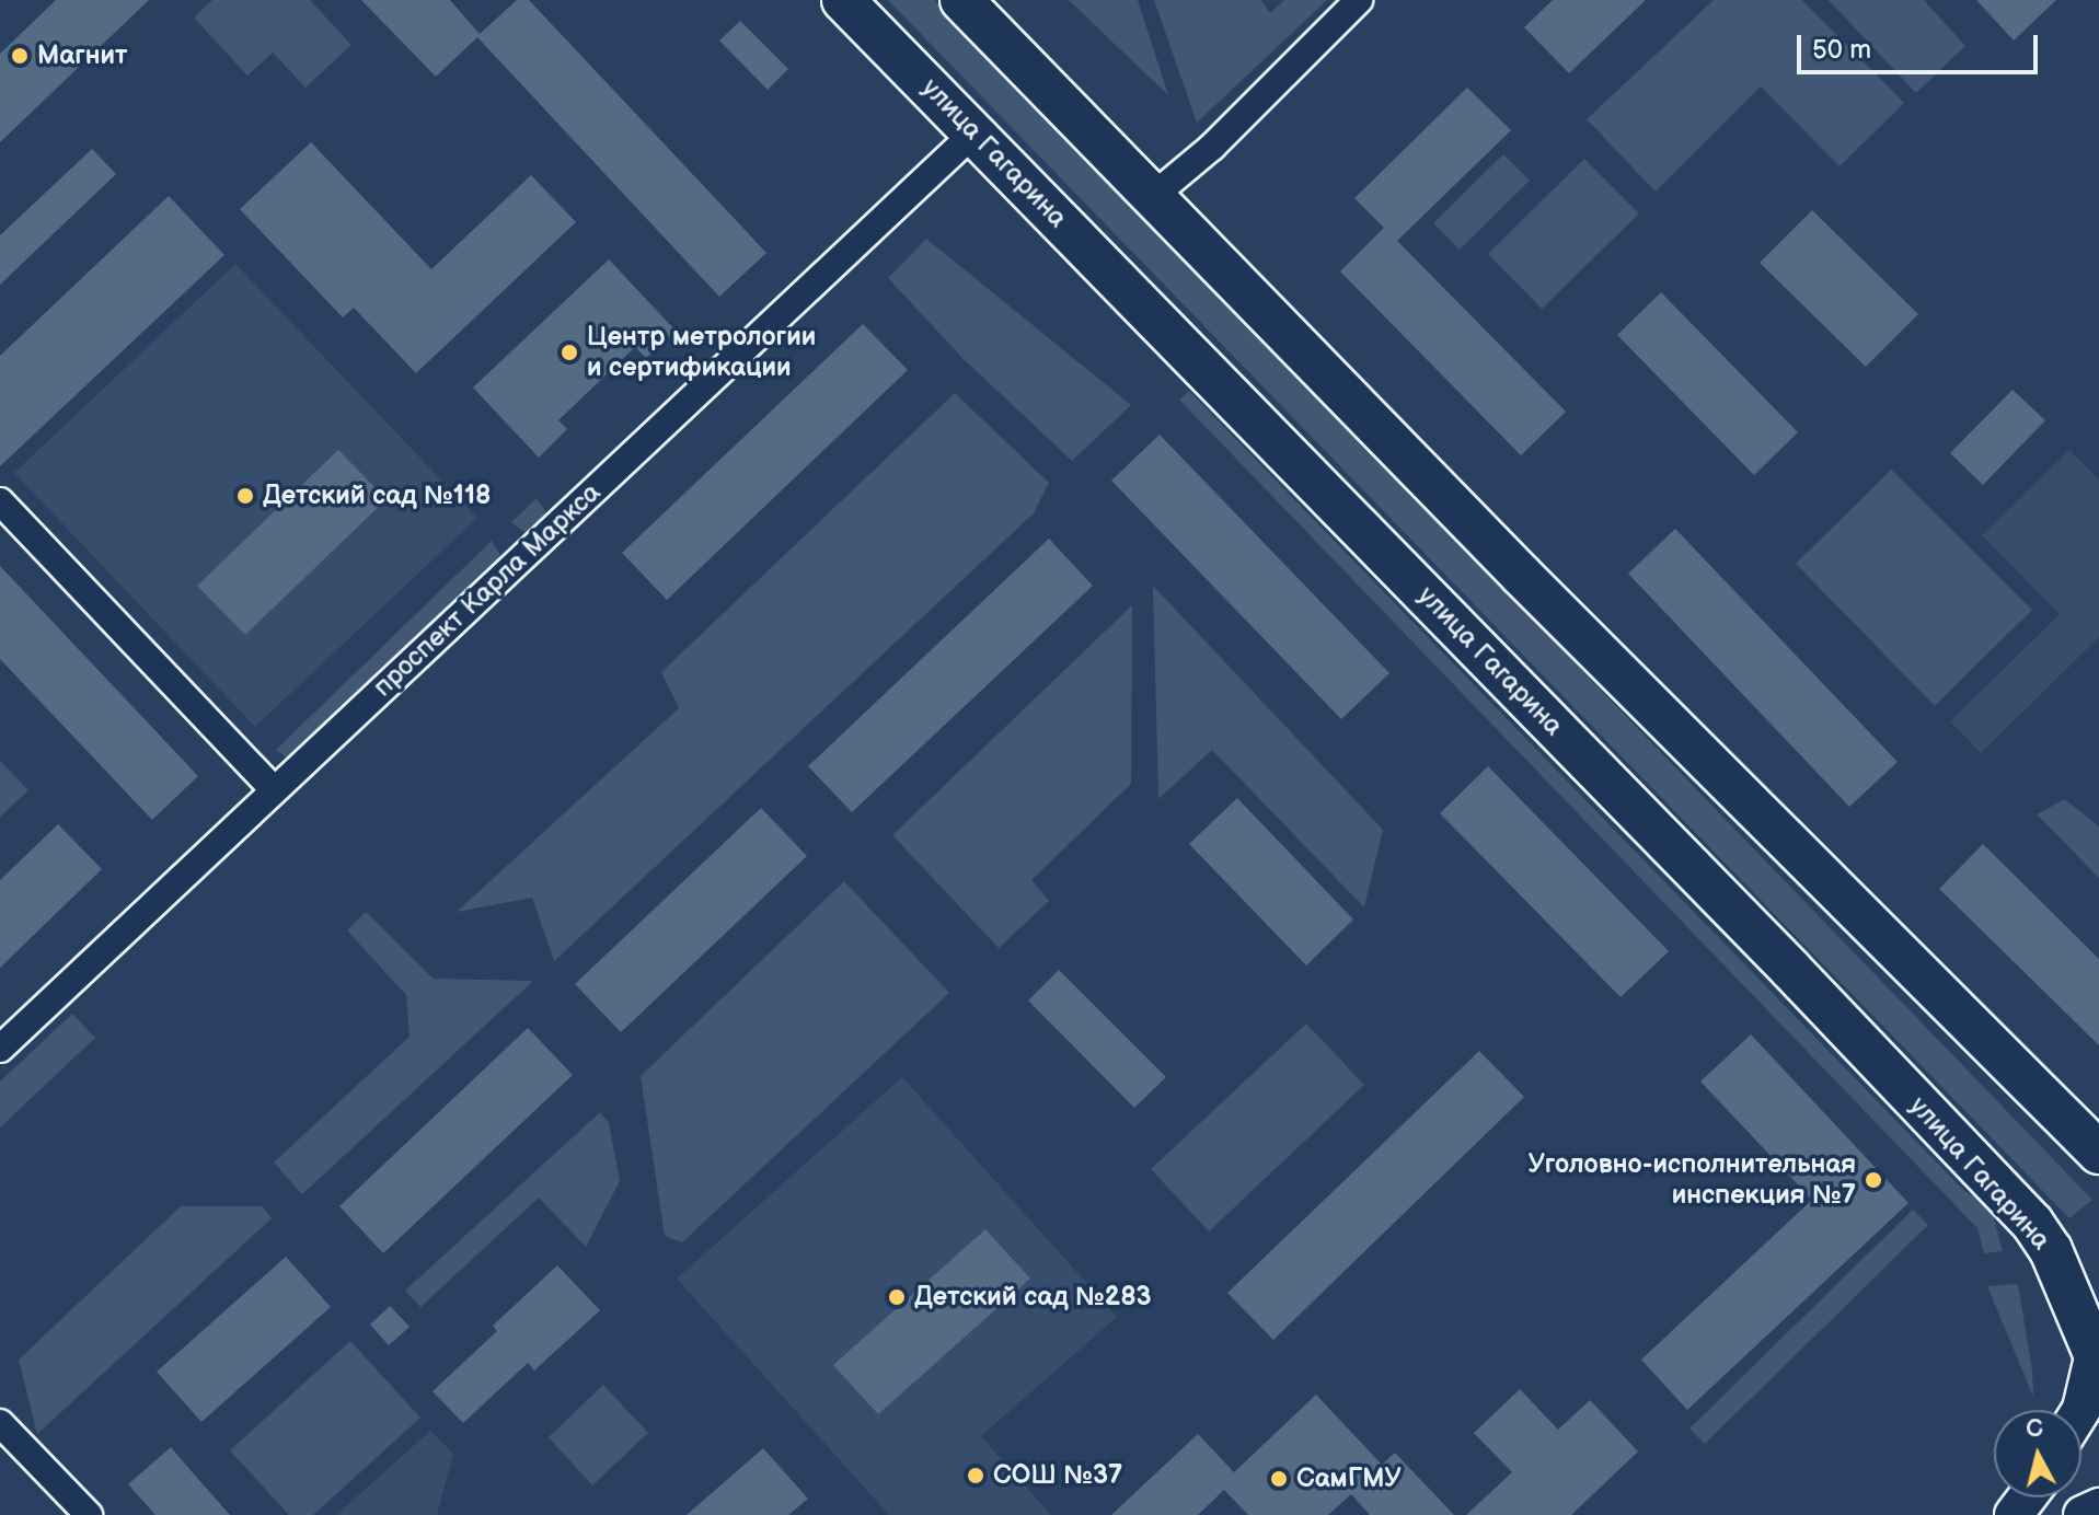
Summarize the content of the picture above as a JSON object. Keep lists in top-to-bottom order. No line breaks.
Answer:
{"streets":{"main road":["улица Гагарина"],"street":["проспект Карла Маркса"]},"crossings":[["улица Гагарина","проспект Карла Маркса"]],"places":["Магнит","Центр метрологии и сертификации","Детский сад №118","Уголовно-исполнительная инспекция №7","Детский сад №283","СОШ №37","СамГМУ"],"scale_bar":"50 m","north":"top"}
